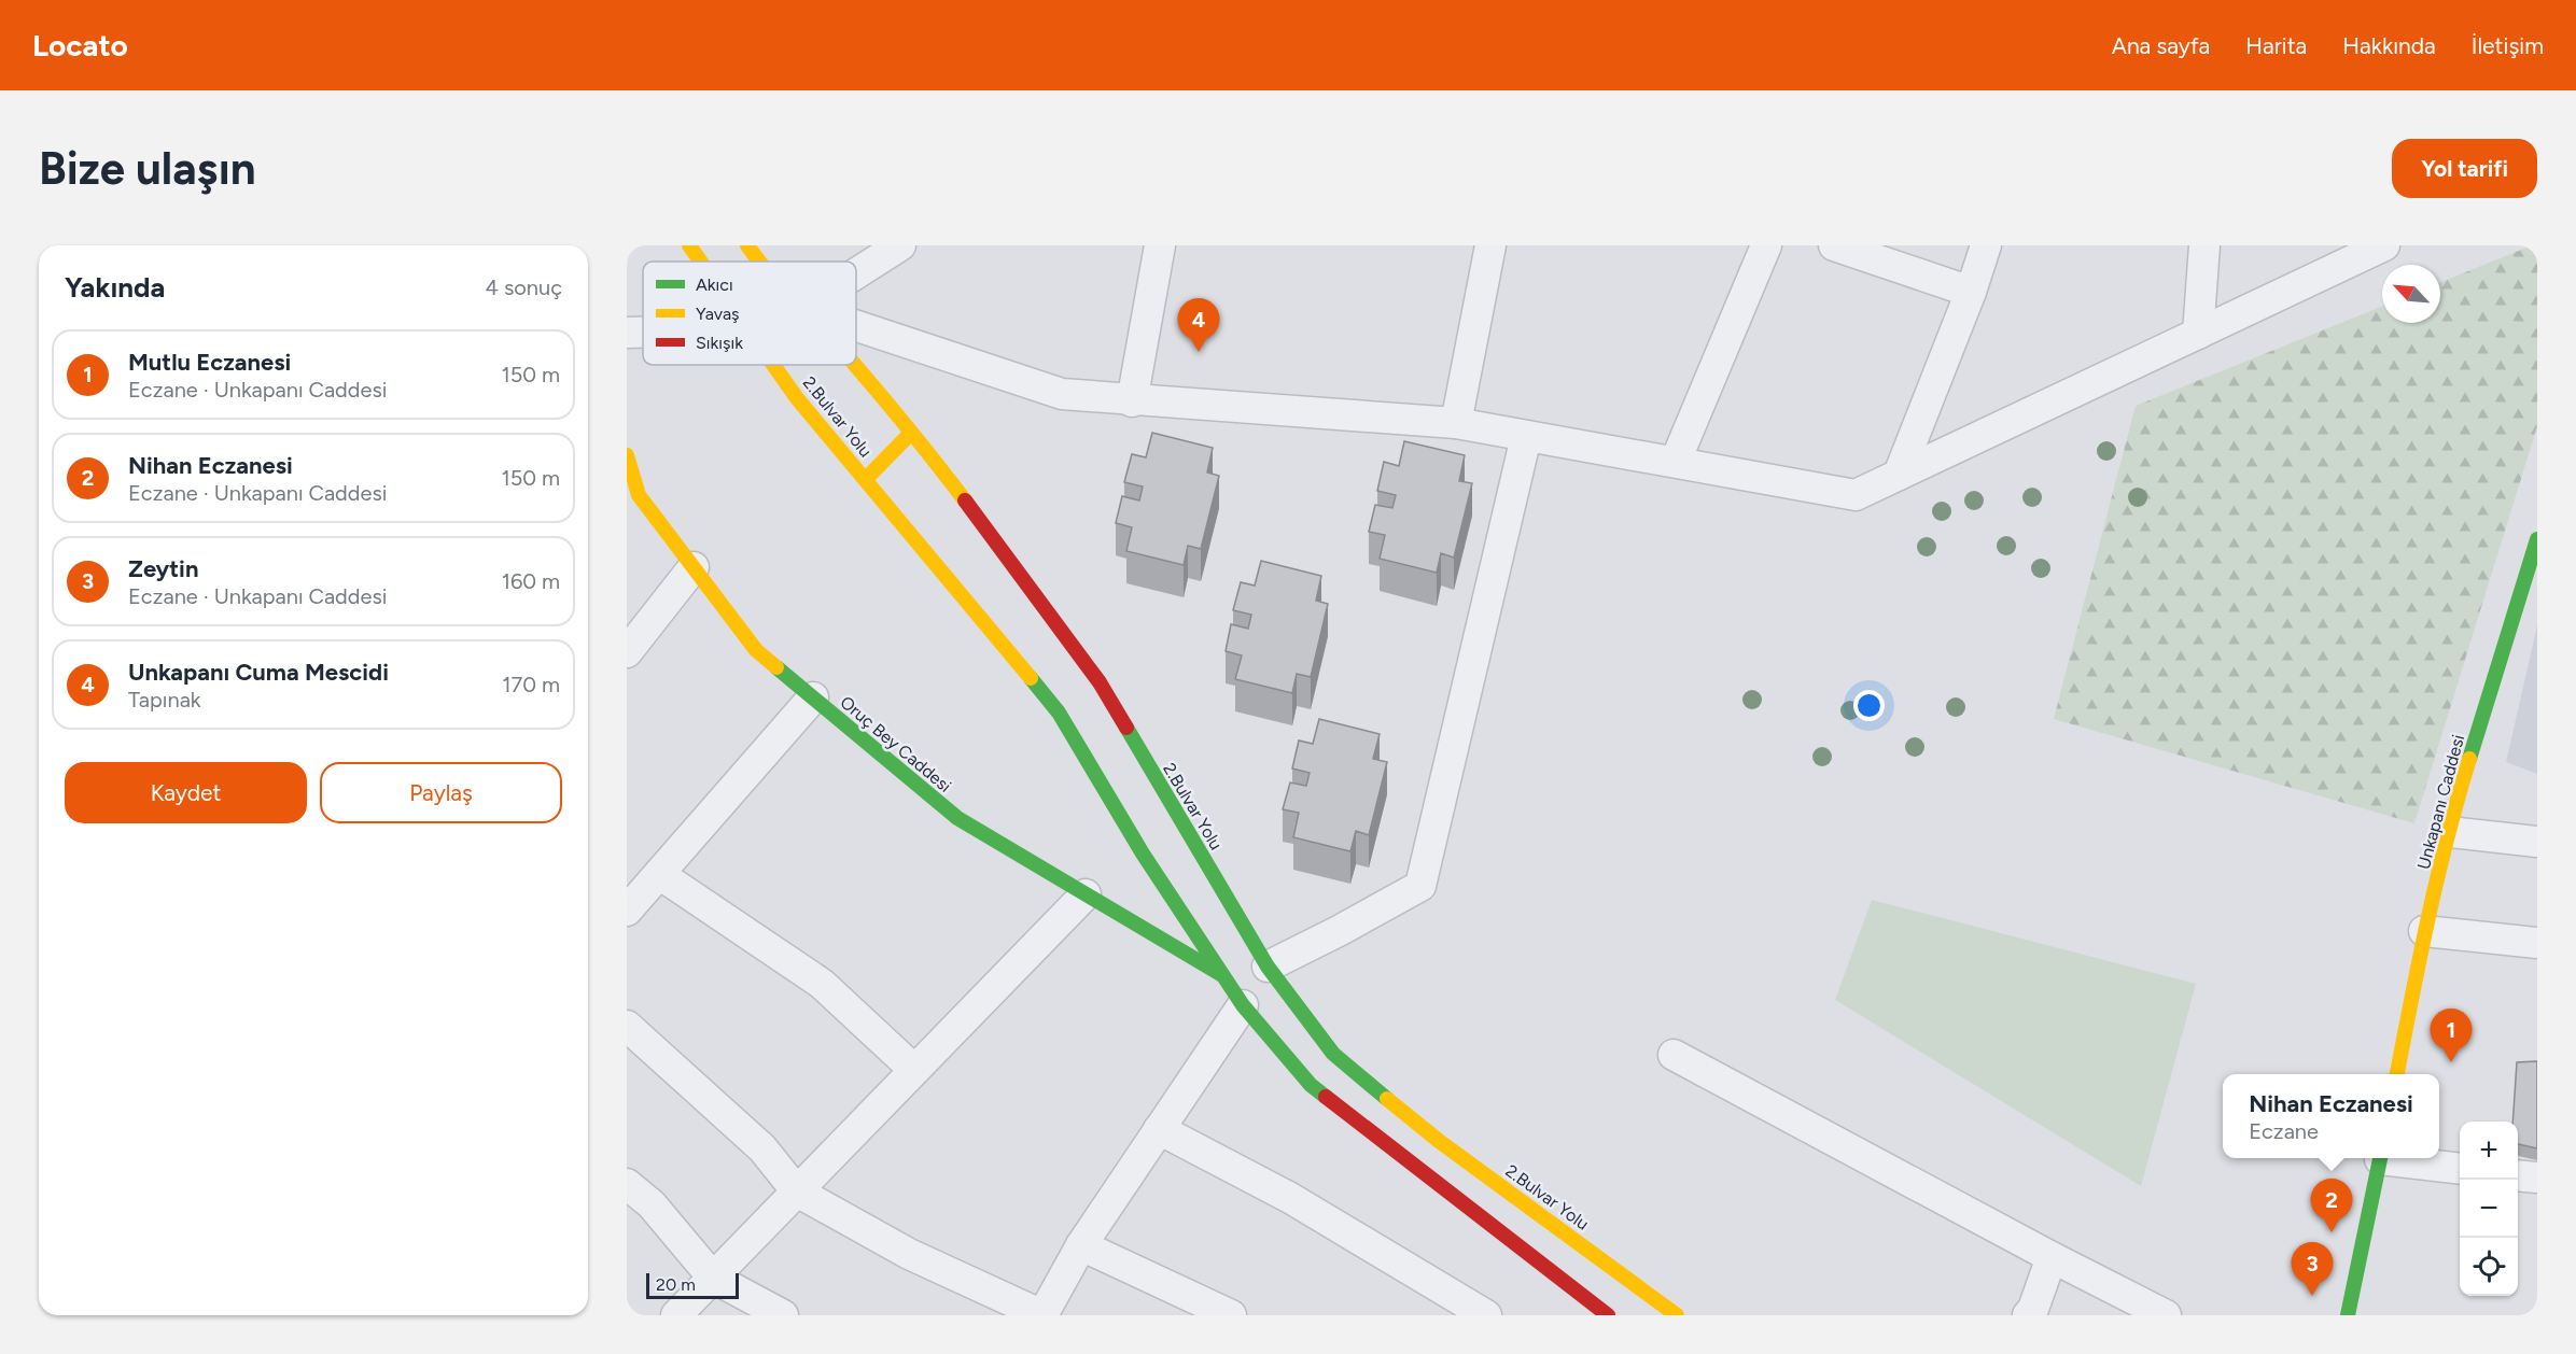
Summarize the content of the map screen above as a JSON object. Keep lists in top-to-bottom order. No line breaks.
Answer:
{"streets":{"main road":["2.Bulvar Yolu","Oruç Bey Caddesi","Unkapanı Caddesi"]},"crossings":[["2.Bulvar Yolu","Oruç Bey Caddesi"]],"legend":["Akıcı","Yavaş","Sıkışık"],"scale_bar":"20 m","north":"top left","page":{"header":"Locato","nav":["Ana sayfa","Harita","Hakkında","İletişim"],"buttons":["Yol tarifi",["Kaydet","Paylaş"]],"title":"Bize ulaşın","heading":["Yakında","4 sonuç"],"pins":["4","1","2","3"],"list":[{"mark":"1","name":"Mutlu Eczanesi","note":"Eczane · Unkapanı Caddesi","value":"150 m"},{"mark":"2","name":"Nihan Eczanesi","note":"Eczane · Unkapanı Caddesi","value":"150 m"},{"mark":"3","name":"Zeytin","note":"Eczane · Unkapanı Caddesi","value":"160 m"},{"mark":"4","name":"Unkapanı Cuma Mescidi","note":"Tapınak","value":"170 m"}],"popup":["Nihan Eczanesi","Eczane"],"map_buttons":["+","−"],"scale":"20 m"}}
